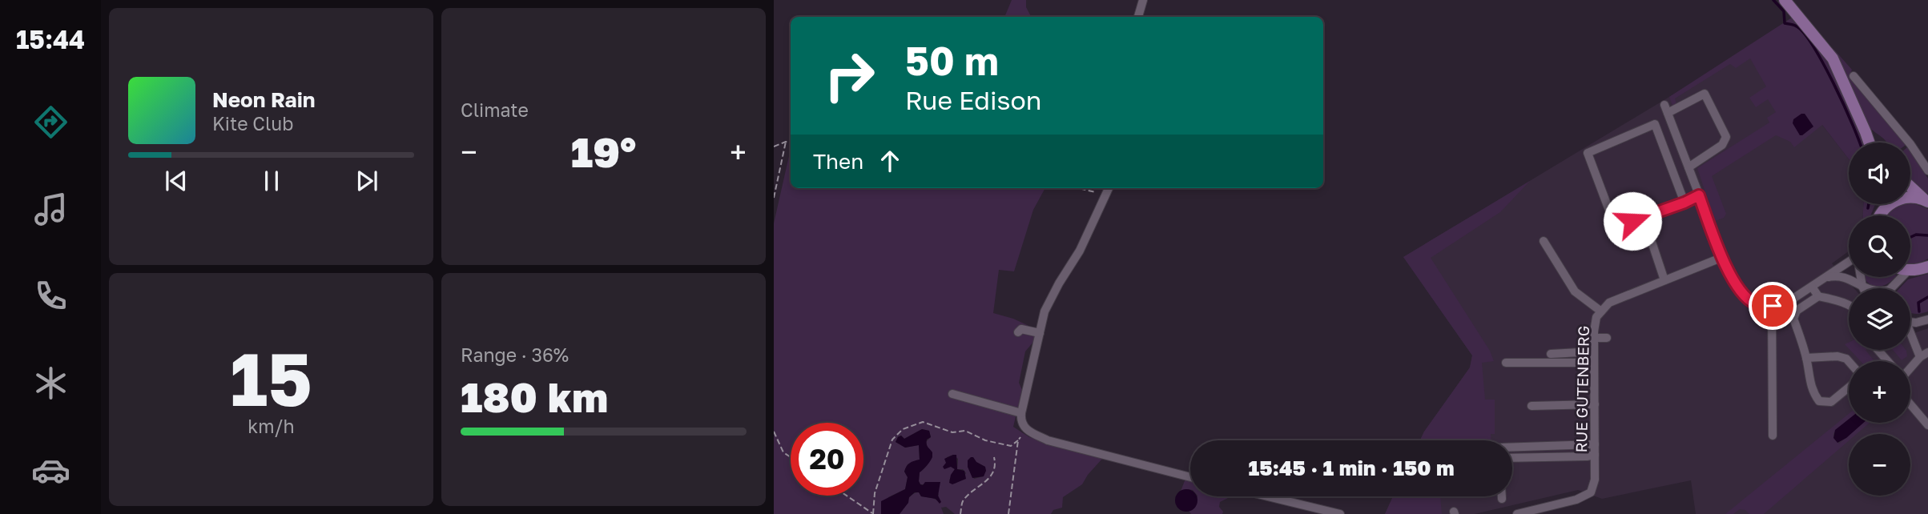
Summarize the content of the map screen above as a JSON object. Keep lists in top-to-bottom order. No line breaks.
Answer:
{"streets":{"street":["RUE GUTENBERG"]},"page":{"tabs":"15:44","tile":["Climate",["15","km/h"],["Range · 36%","180 km"]],"turn":["50 m","Rue Edison"],"song":["Neon Rain","Kite Club"],"heat":["−","19°","+"],"then":"Then","map_buttons":["+","−"],"limit":"20","trip":"15:45 · 1 min · 150 m"}}
